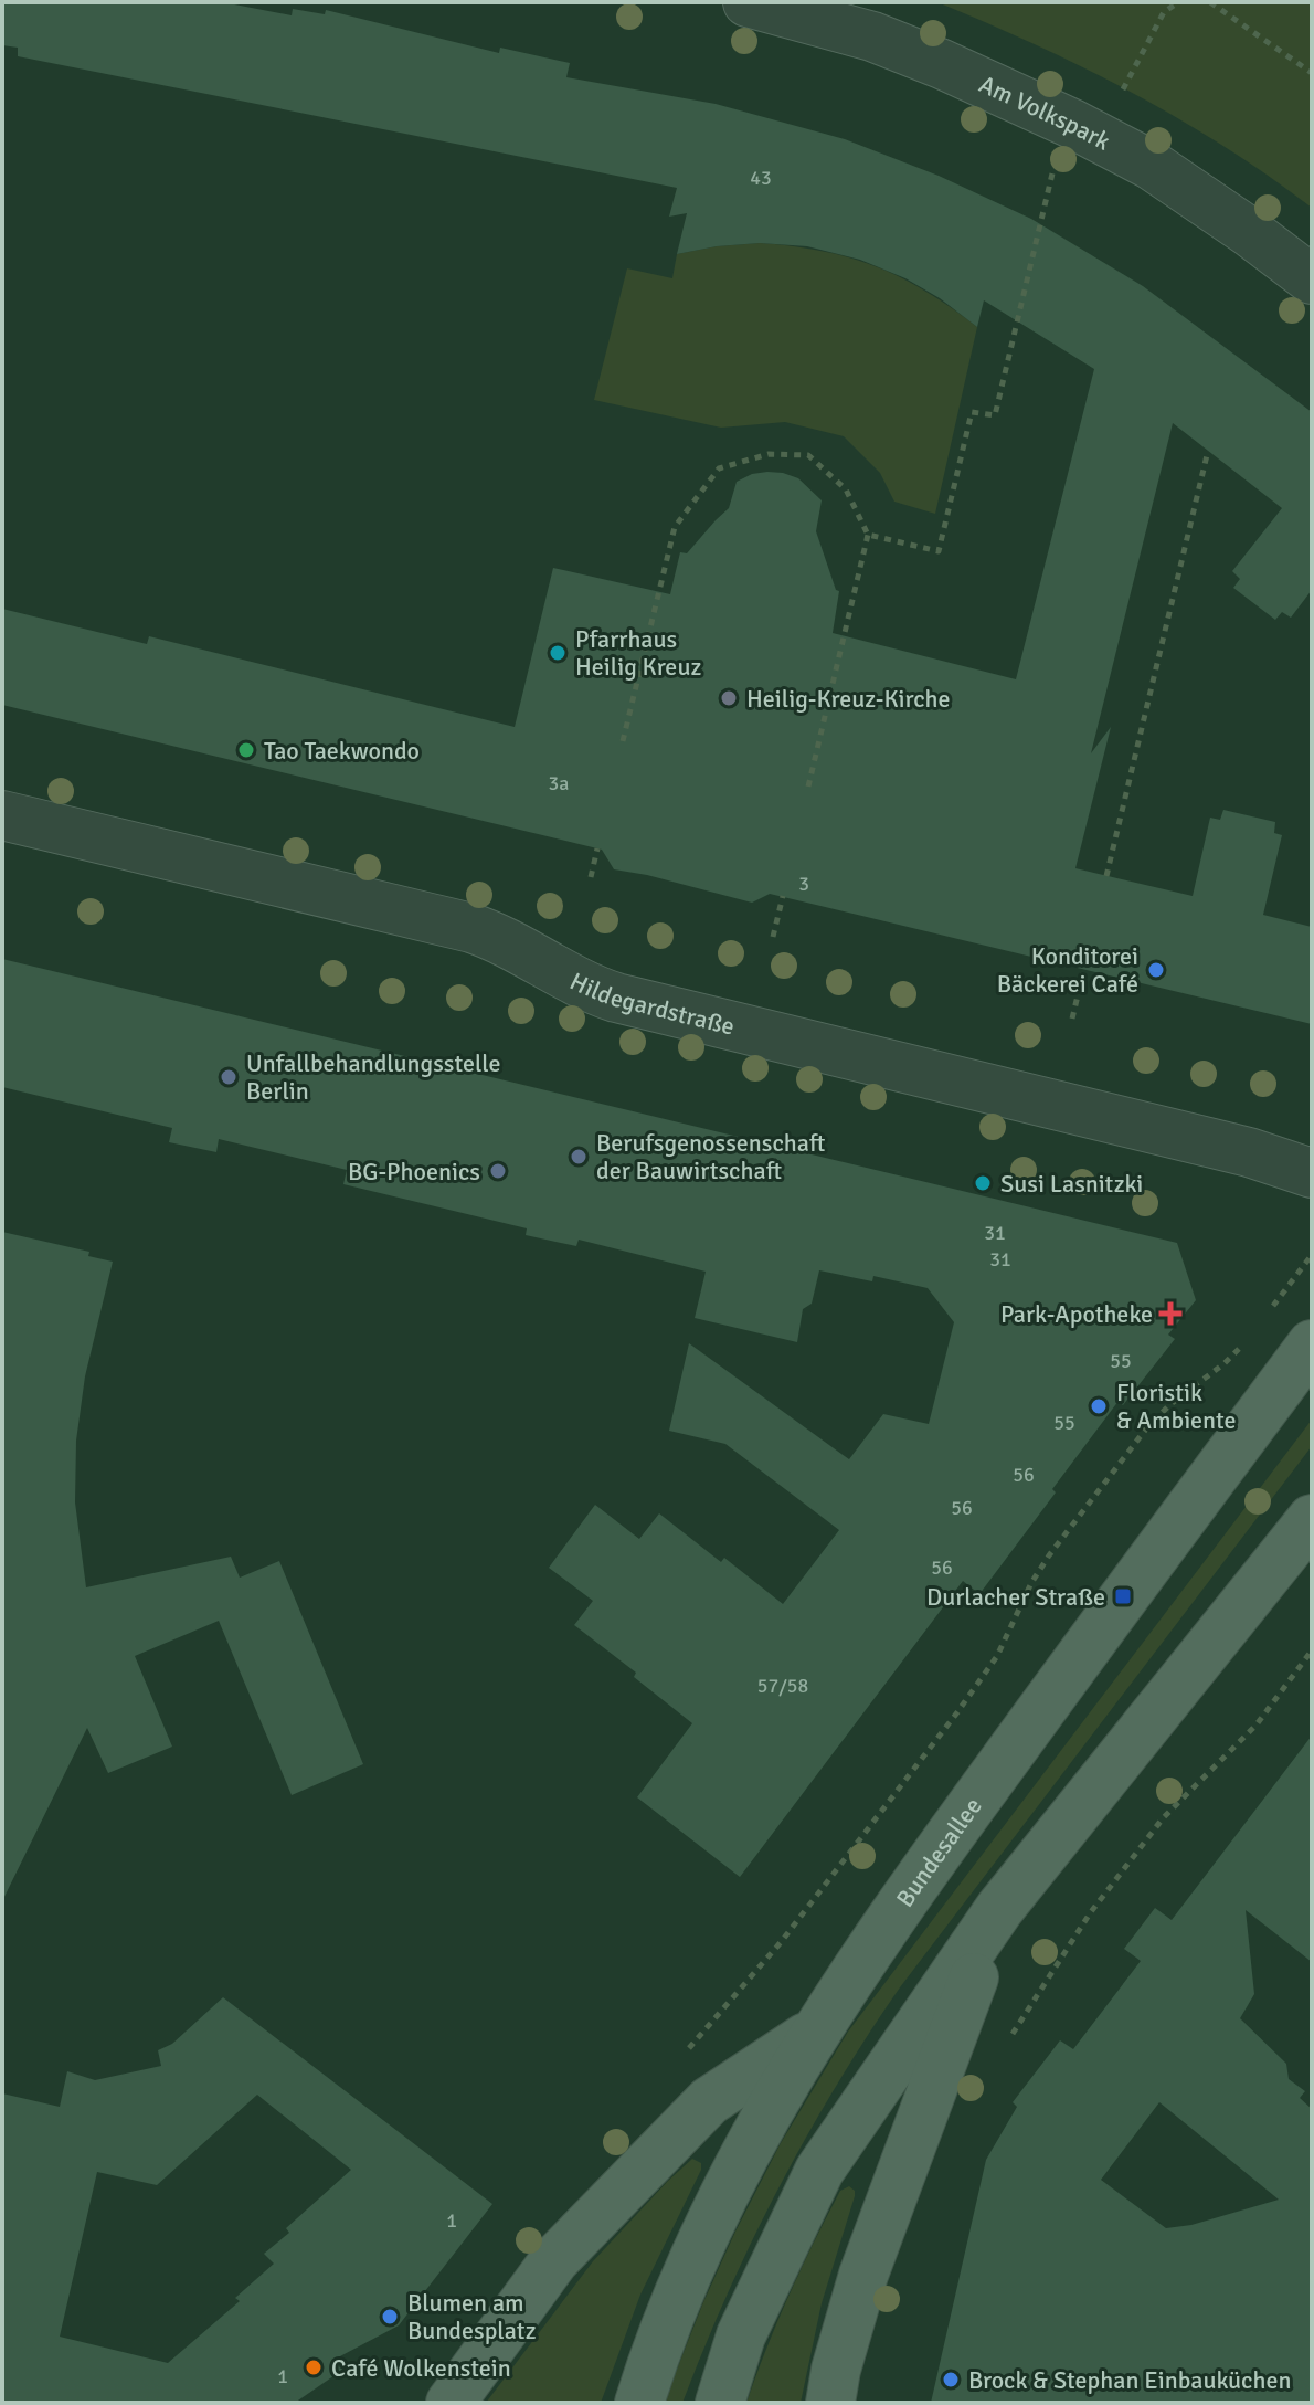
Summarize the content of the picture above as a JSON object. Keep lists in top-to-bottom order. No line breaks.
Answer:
{"streets":{"main road":["Bundesallee"],"street":["Am Volkspark","Hildegardstraße"]},"places":{"other":["Pfarrhaus Heilig Kreuz","Heilig-Kreuz-Kirche","Tao Taekwondo","Konditorei Bäckerei Café","Unfallbehandlungsstelle Berlin","Berufsgenossenschaft der Bauwirtschaft","BG-Phoenics","Susi Lasnitzki","Floristik & Ambiente","Blumen am Bundesplatz","Café Wolkenstein","Brock & Stephan Einbauküchen"],"health":["Park-Apotheke"],"transit":["Durlacher Straße"]},"house_numbers":["43","3a","3","31","31","55","55","56","56","56","57/58","1","1"]}
